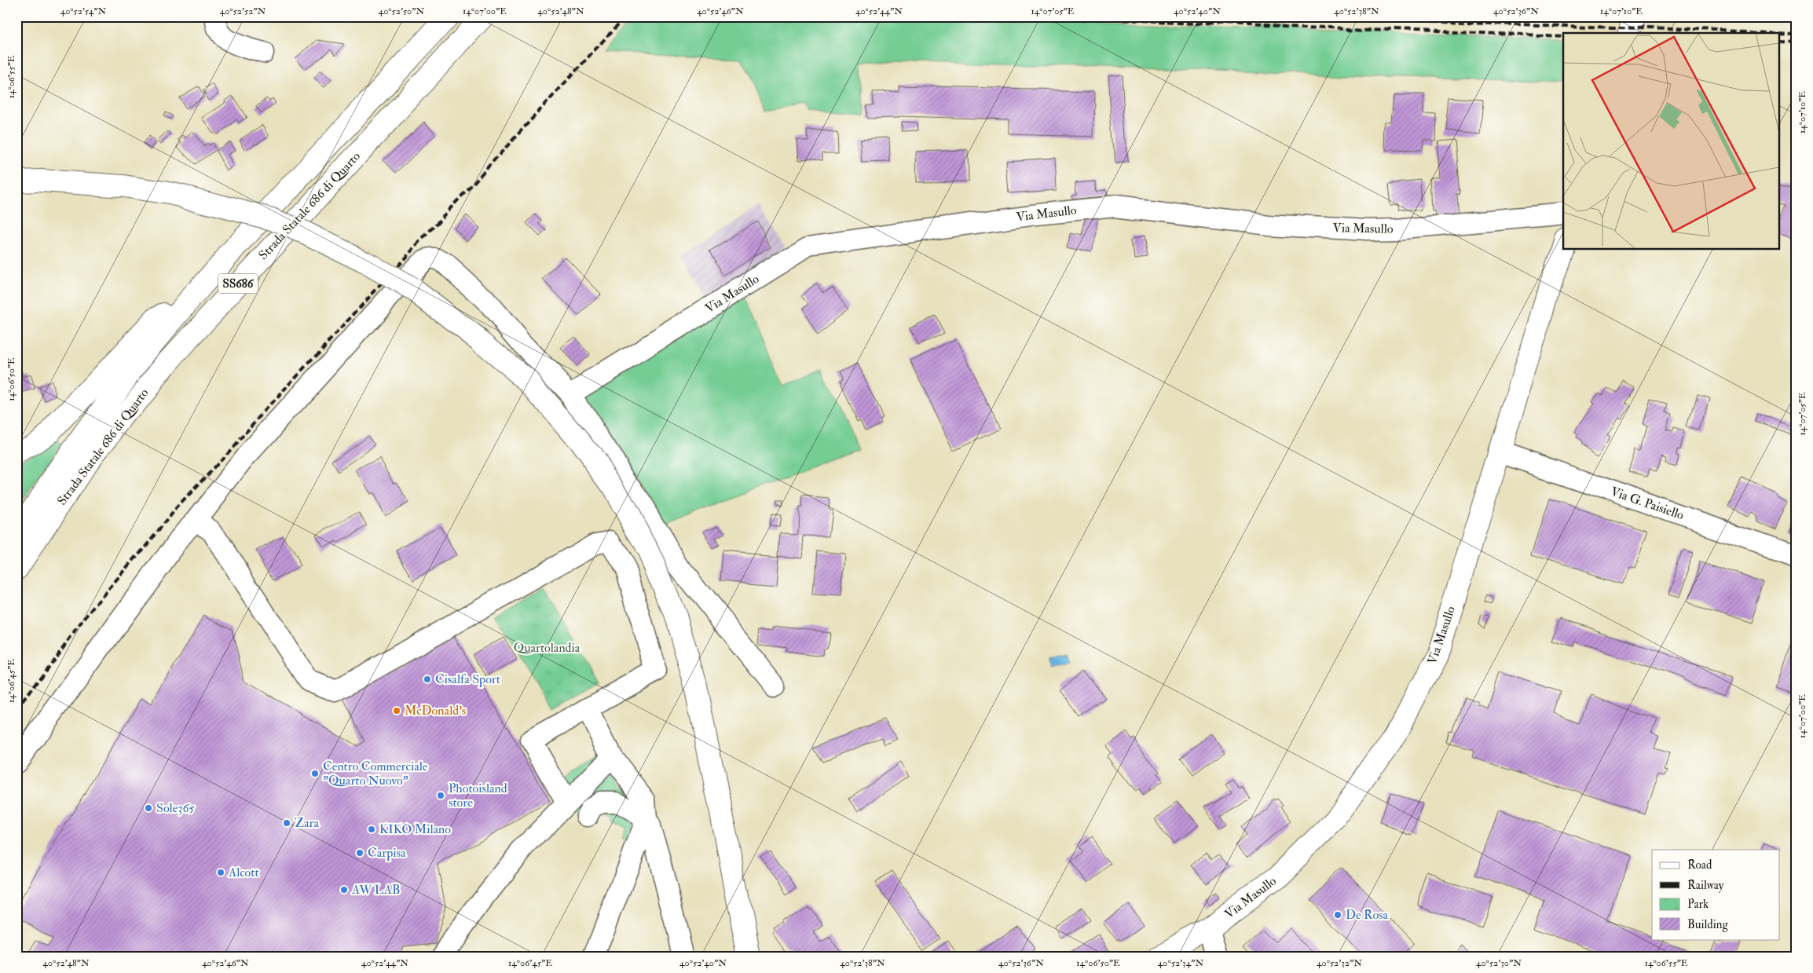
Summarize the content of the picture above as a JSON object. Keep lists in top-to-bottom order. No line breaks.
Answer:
{"streets":{"main road":["Strada Statale 686 di Quarto","Via Masullo","SS686"],"street":["Via G. Paisiello"]},"crossings":[["Via Masullo","Via G. Paisiello"]],"parks":["Quartolandia"],"places":["Cisalfa Sport","McDonald's","Centro Commerciale \"Quarto Nuovo\"","Photoisland store","Sole365","Zara","KIKO Milano","Carpisa","Alcott","AW LAB","De Rosa"],"legend":["Road","Railway","Park","Building"],"coordinates":["40°52'54\"N","40°52'52\"N","40°52'50\"N","14°07'00\"E","40°52'48\"N","40°52'46\"N","40°52'44\"N","14°07'05\"E","40°52'40\"N","40°52'38\"N","40°52'36\"N","14°07'10\"E","14°06'55\"E","14°06'50\"E","14°06'45\"E","40°52'34\"N","40°52'32\"N","40°52'30\"N"]}
